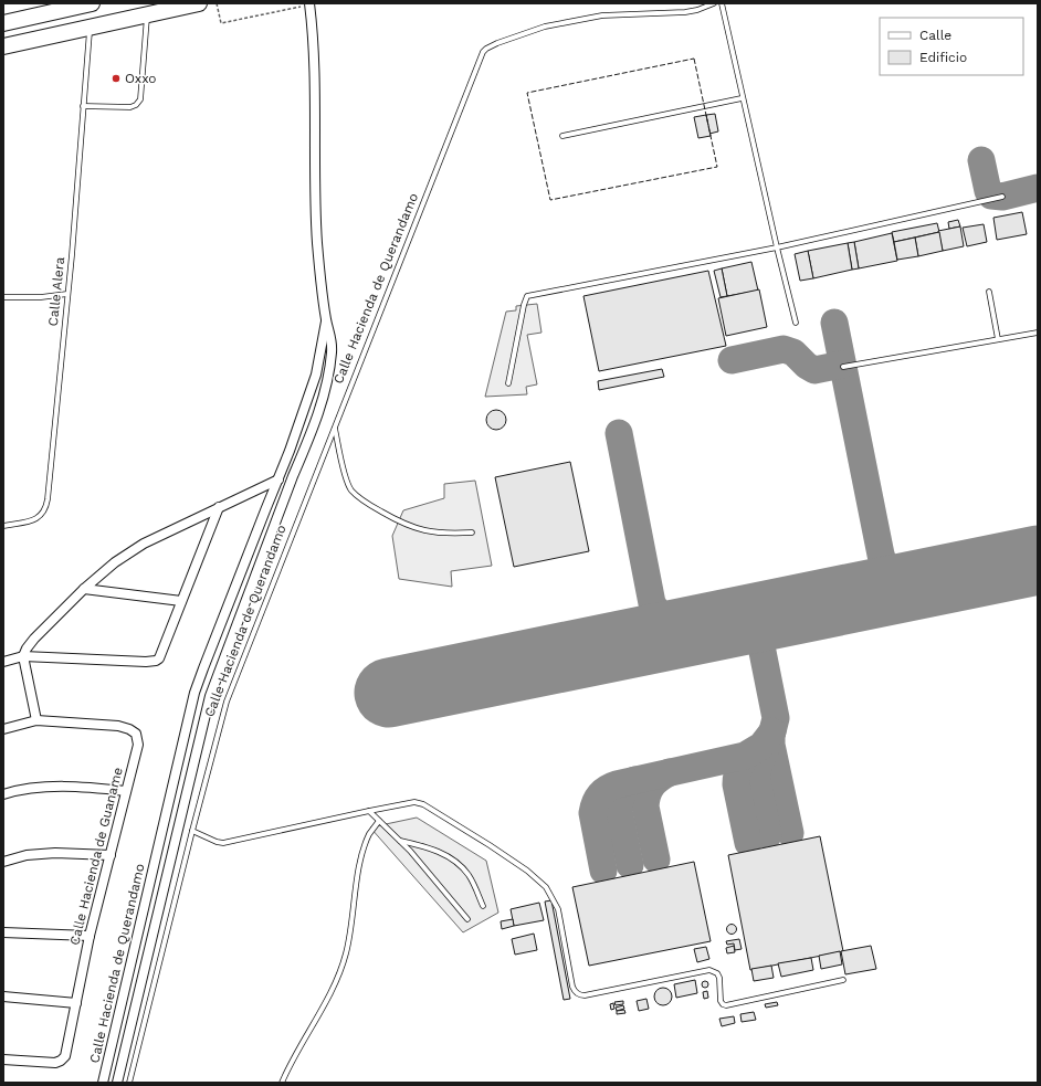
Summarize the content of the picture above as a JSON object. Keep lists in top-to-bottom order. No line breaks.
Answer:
{"streets":{"street":["Calle Hacienda de Querandamo","Calle Hacienda de Guaname"],"lane":["Calle Alera"]},"places":["Oxxo"],"legend":["Calle","Edificio"]}
